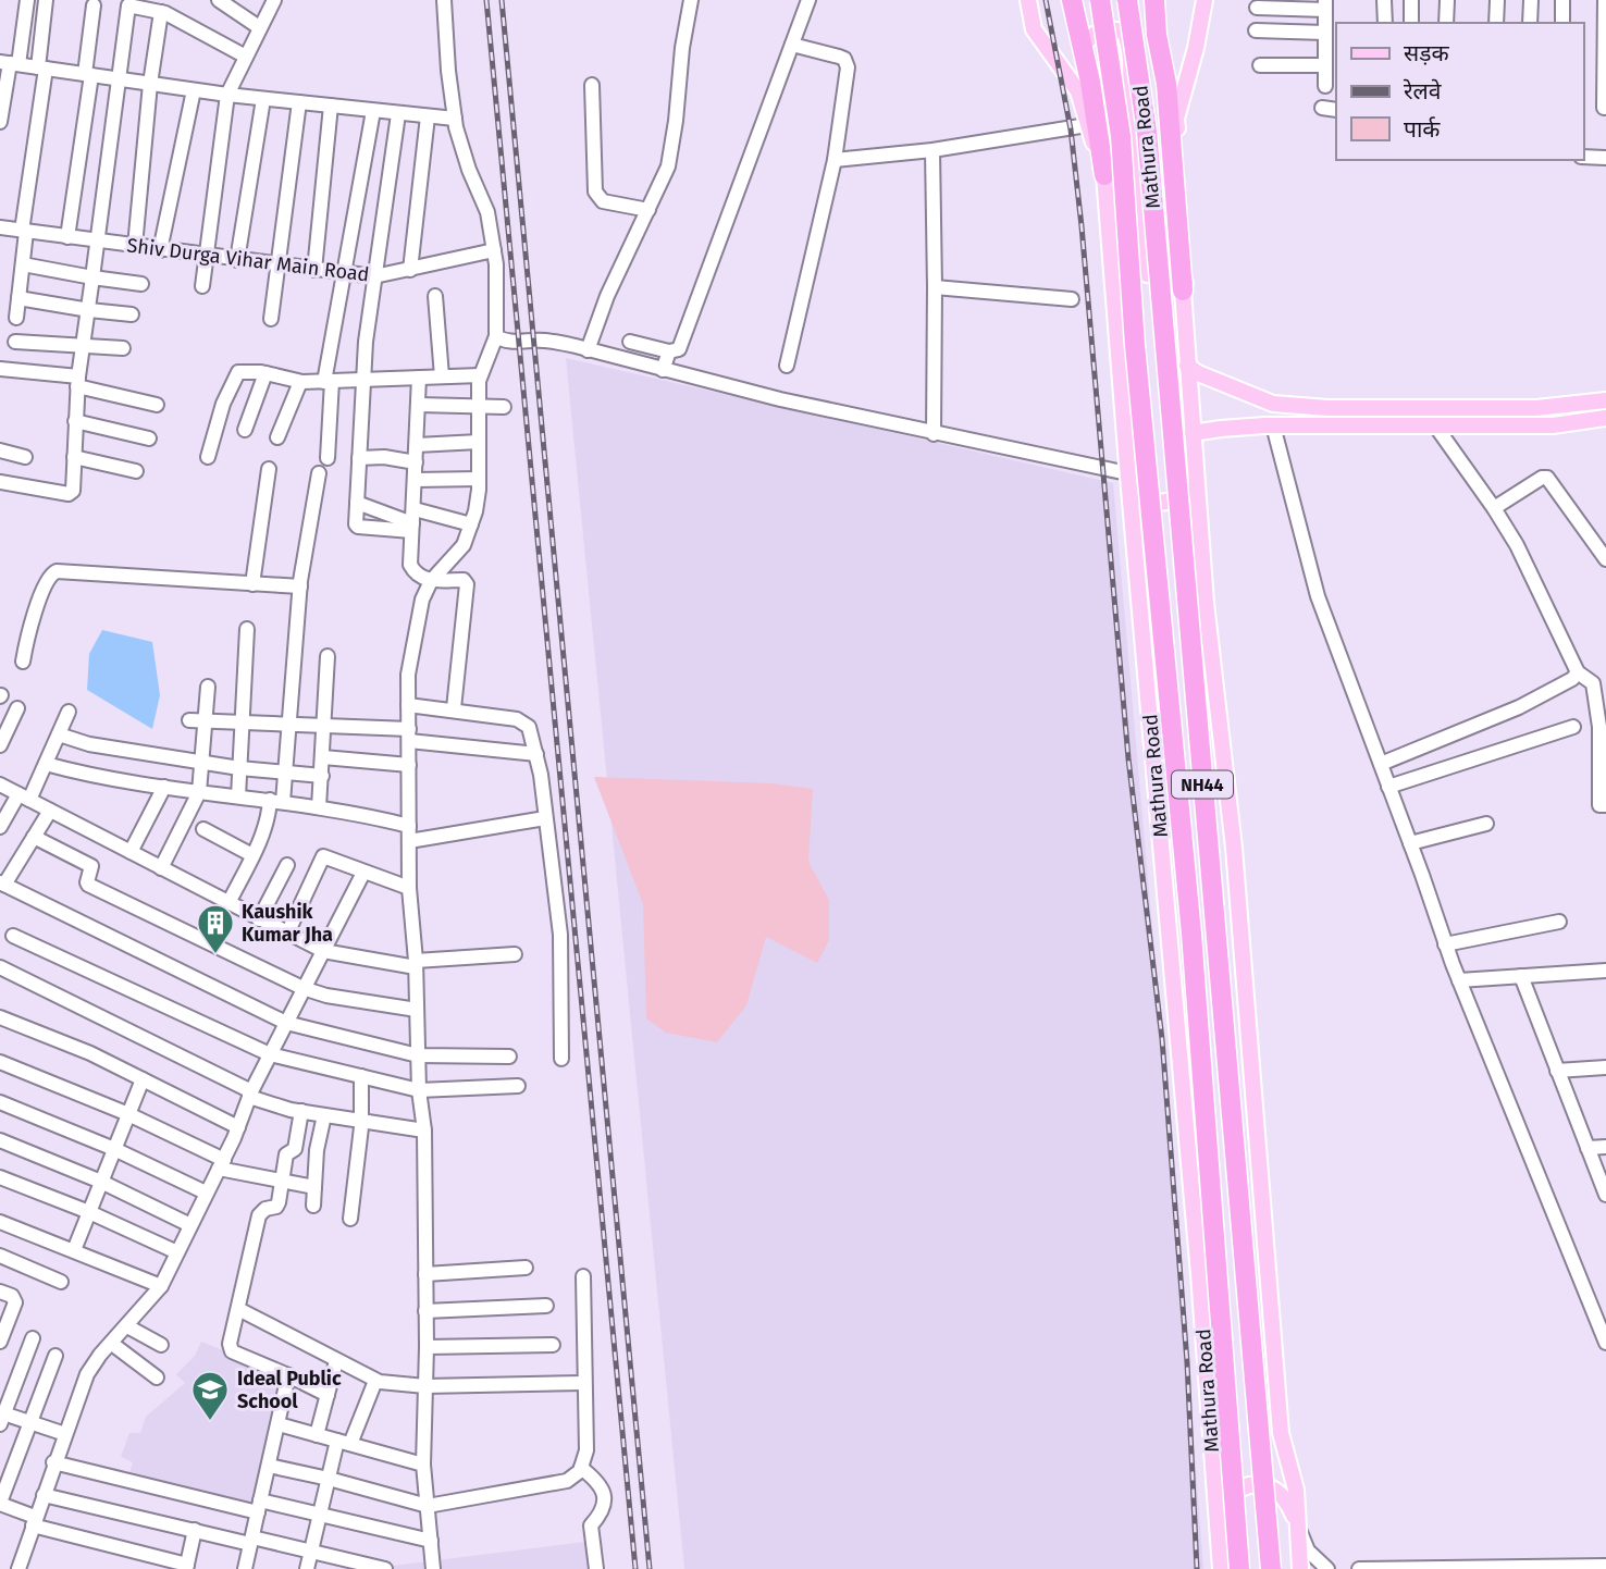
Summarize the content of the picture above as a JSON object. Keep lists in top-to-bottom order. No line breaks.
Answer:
{"streets":{"highway":["Mathura Road","NH44"],"street":["Shiv Durga Vihar Main Road"]},"places":{"building":["Kaushik Kumar Jha"],"school or university":["Ideal Public School"]},"legend":["सड़क","रेलवे","पार्क"]}
